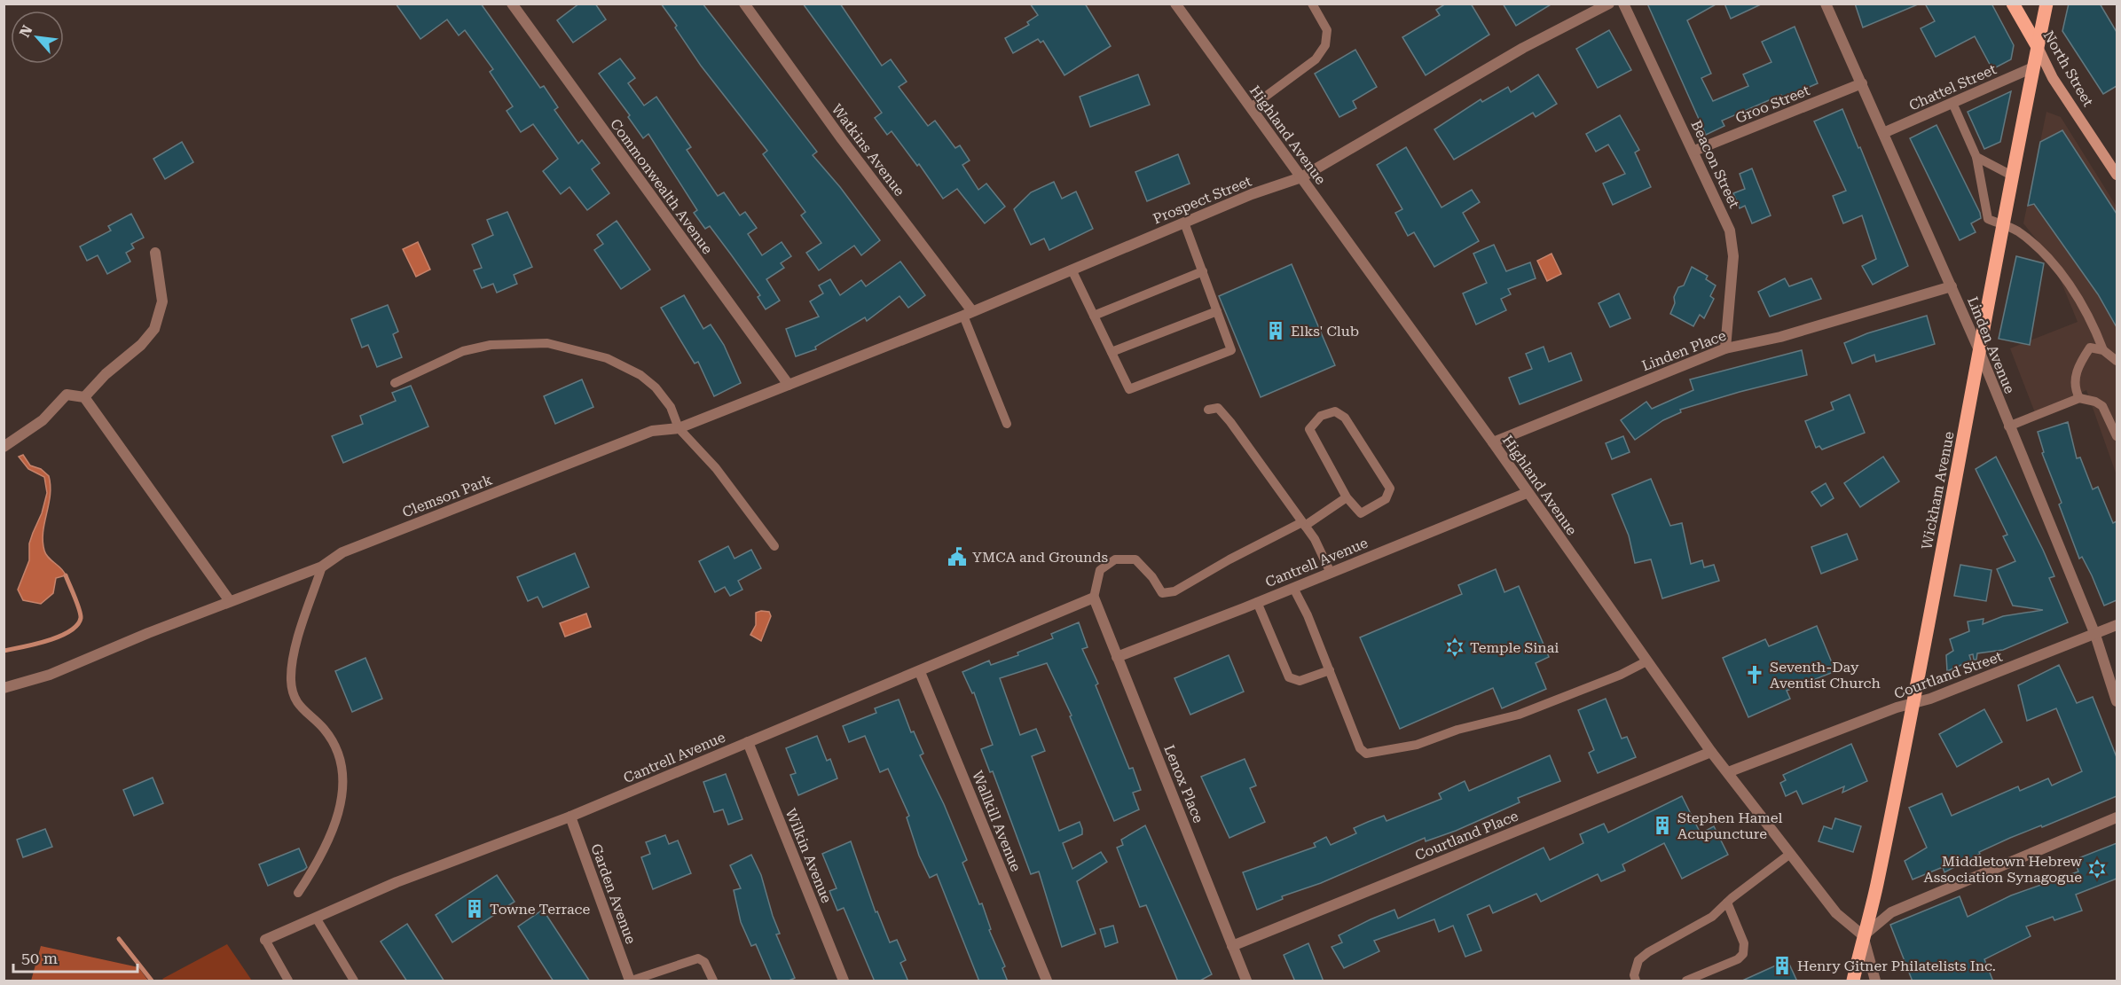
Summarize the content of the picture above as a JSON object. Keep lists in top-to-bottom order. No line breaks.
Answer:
{"streets":{"main road":["North Street","Wickham Avenue"],"street":["Chattel Street","Groo Street","Highland Avenue","Watkins Avenue","Beacon Street","Commonwealth Avenue","Prospect Street","Linden Avenue","Linden Place","Clemson Park","Cantrell Avenue","Courtland Street","Lenox Place","Wallkill Avenue","Courtland Place","Wilkin Avenue","Garden Avenue"]},"crossings":[["North Street","Wickham Avenue"],["Chattel Street","Linden Avenue"],["Chattel Street","Wickham Avenue"],["Groo Street","Beacon Street"],["Groo Street","Linden Avenue"],["Highland Avenue","Prospect Street"],["Highland Avenue","Linden Place"],["Highland Avenue","Wickham Avenue"],["Highland Avenue","Cantrell Avenue"],["Highland Avenue","Courtland Street"],["Highland Avenue","Courtland Place"],["Watkins Avenue","Prospect Street"],["Beacon Street","Linden Place"],["Commonwealth Avenue","Prospect Street"],["Commonwealth Avenue","Clemson Park"],["Prospect Street","Clemson Park"],["Linden Avenue","Linden Place"],["Linden Avenue","Wickham Avenue"],["Linden Avenue","Courtland Street"],["Wickham Avenue","Courtland Street"],["Cantrell Avenue","Lenox Place"],["Cantrell Avenue","Wallkill Avenue"],["Cantrell Avenue","Wilkin Avenue"],["Cantrell Avenue","Garden Avenue"],["Lenox Place","Courtland Place"]],"places":{"building":["Elks' Club","Stephen Hamel Acupuncture","Towne Terrace","Henry Gitner Philatelists Inc."],"public building":["YMCA and Grounds"],"synagogue":["Temple Sinai","Middletown Hebrew Association Synagogue"],"church":["Seventh-Day Aventist Church"]},"scale_bar":"50 m","north":"top left"}
